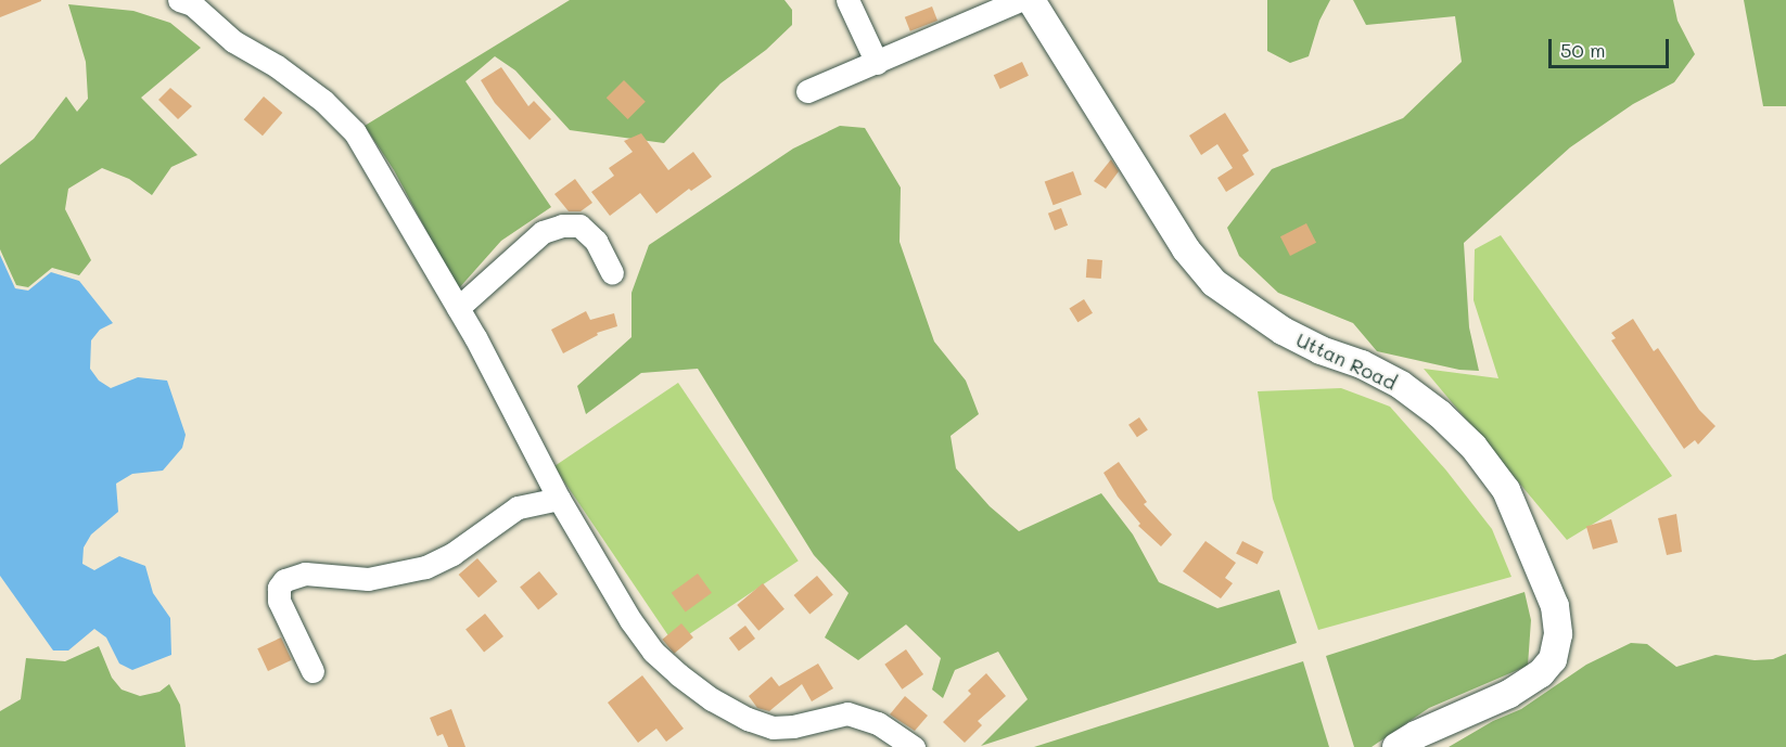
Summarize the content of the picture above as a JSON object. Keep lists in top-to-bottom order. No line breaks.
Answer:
{"streets":{"main road":["Uttan Road"]},"scale_bar":"50 m"}
